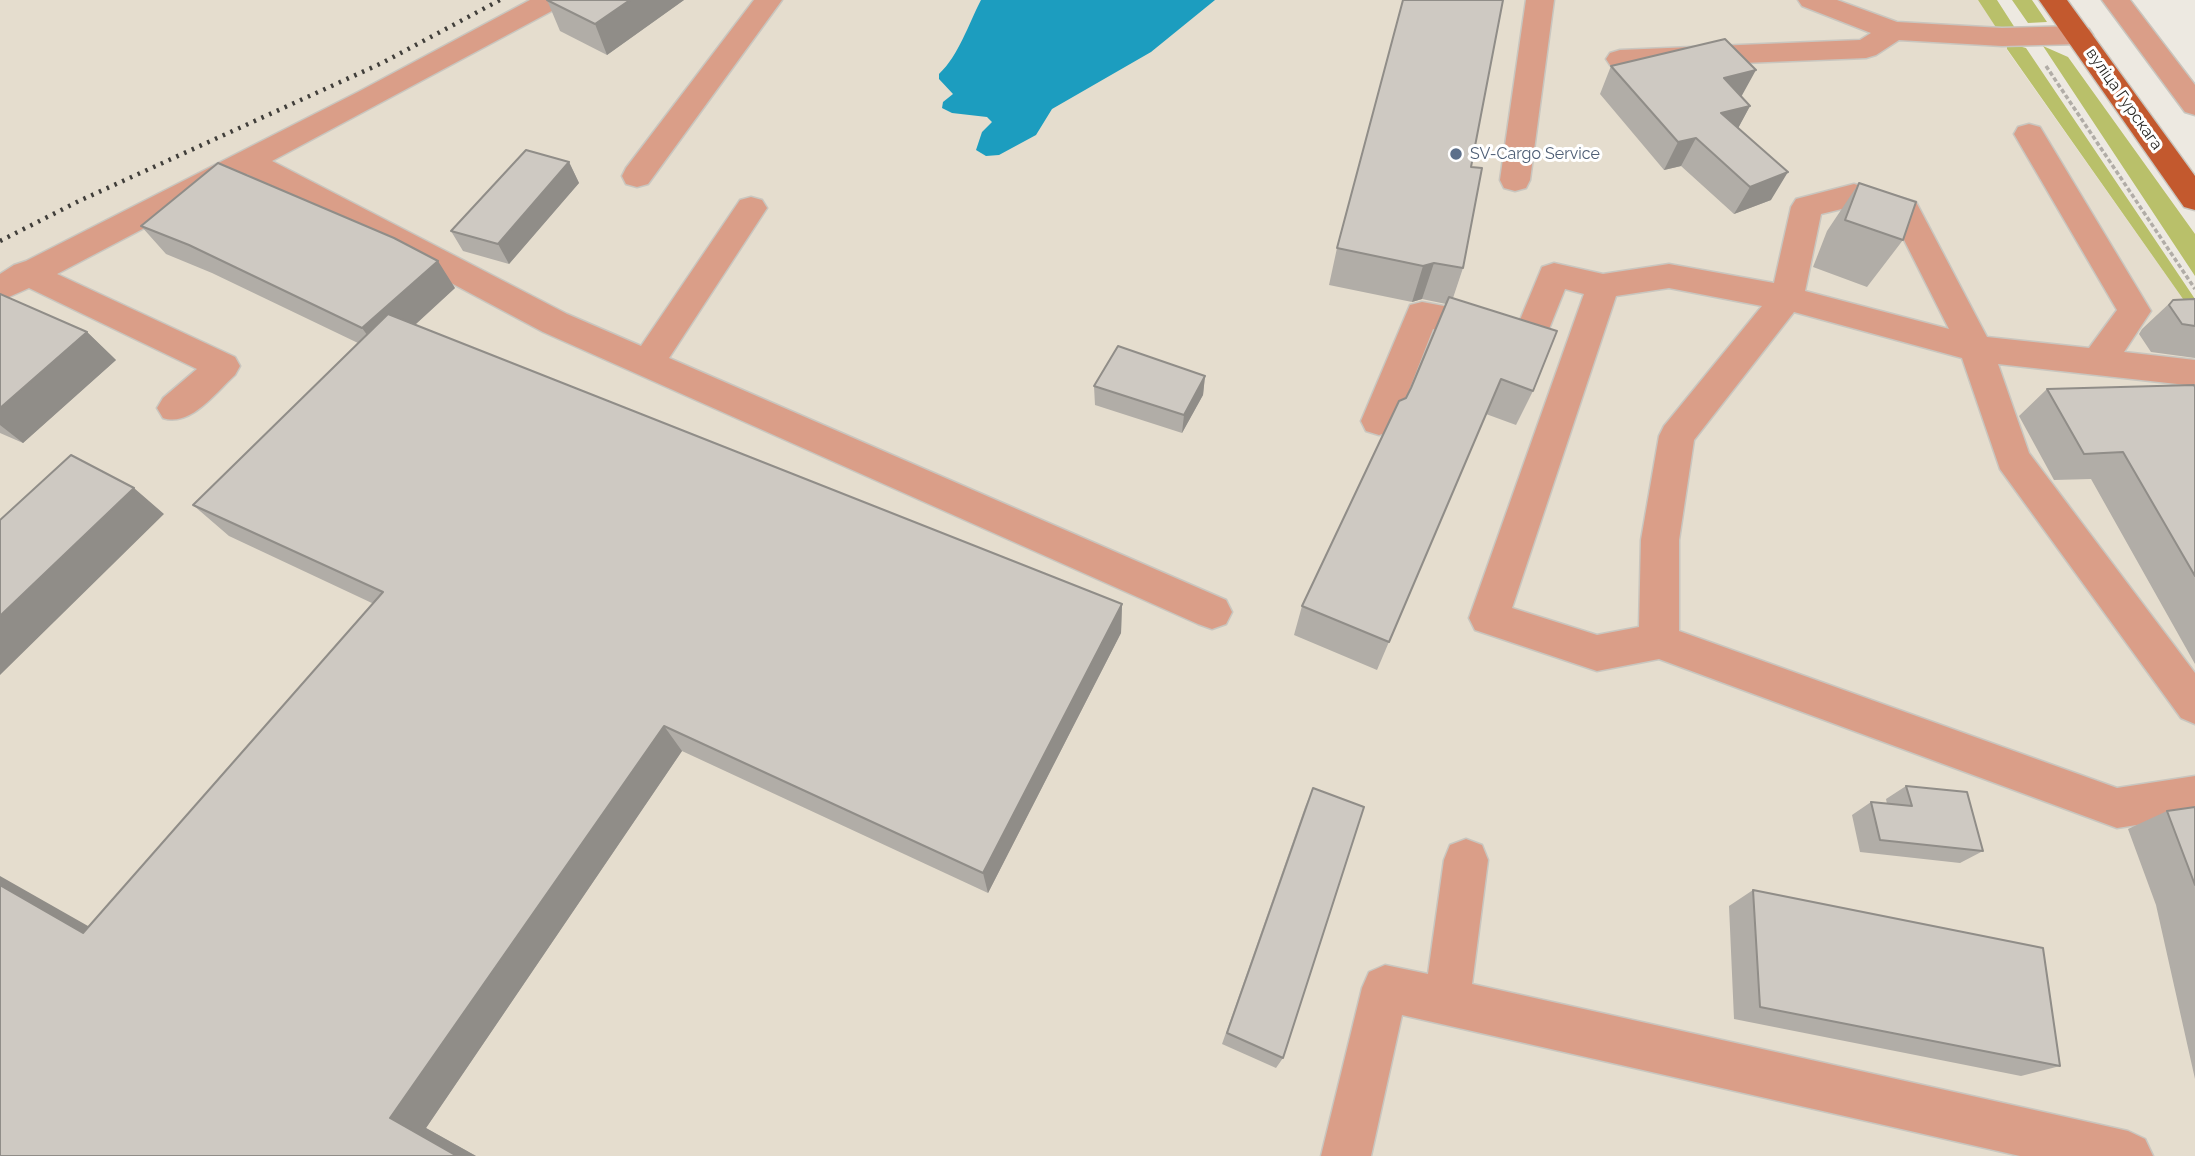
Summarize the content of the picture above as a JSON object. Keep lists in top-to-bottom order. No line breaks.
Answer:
{"streets":{"main road":["вуліца Гурскага"]},"places":["SV-Cargo Service"]}
